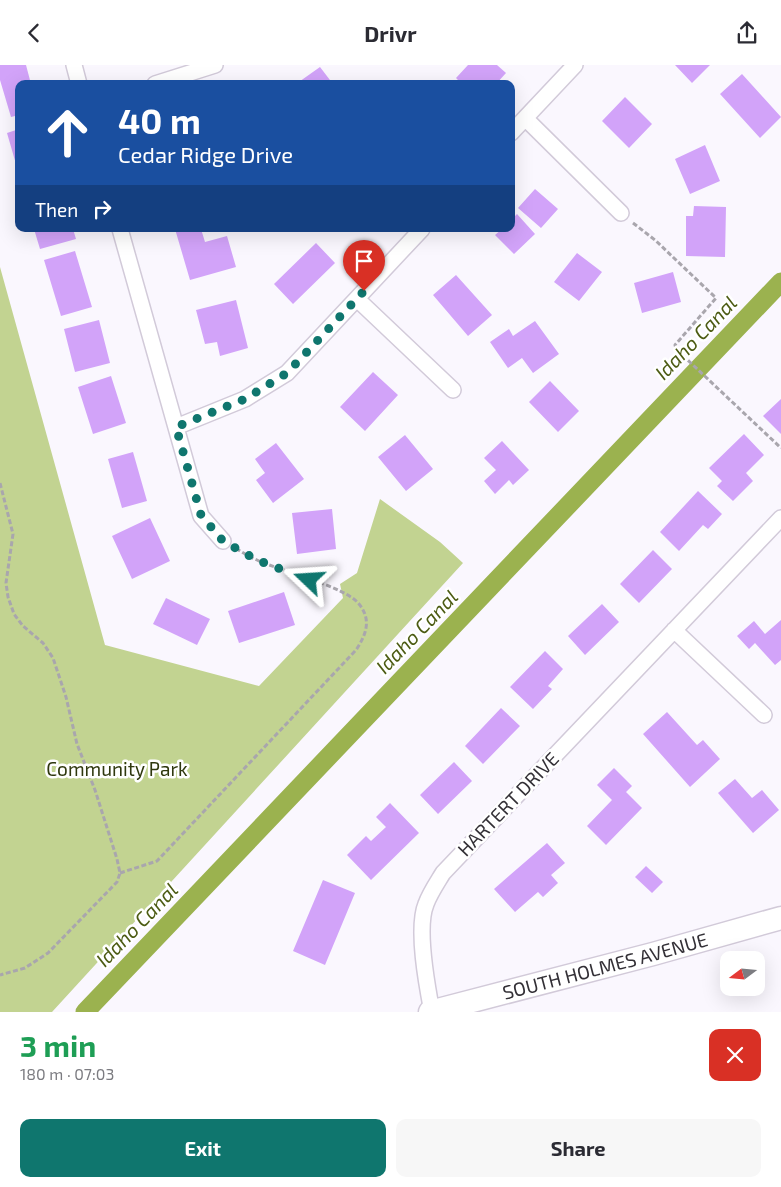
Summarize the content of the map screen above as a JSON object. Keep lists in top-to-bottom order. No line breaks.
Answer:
{"streets":{"main road":["SOUTH HOLMES AVENUE"],"street":["HARTERT DRIVE"]},"crossings":[["HARTERT DRIVE","SOUTH HOLMES AVENUE"]],"water":["Idaho Canal"],"parks":["Community Park"],"north":"left","page":{"header":"Drivr","turn":["40 m","Cedar Ridge Drive"],"then":"Then","heading":["3 min","180 m · 07:03"],"buttons":["Exit","Share"]}}
